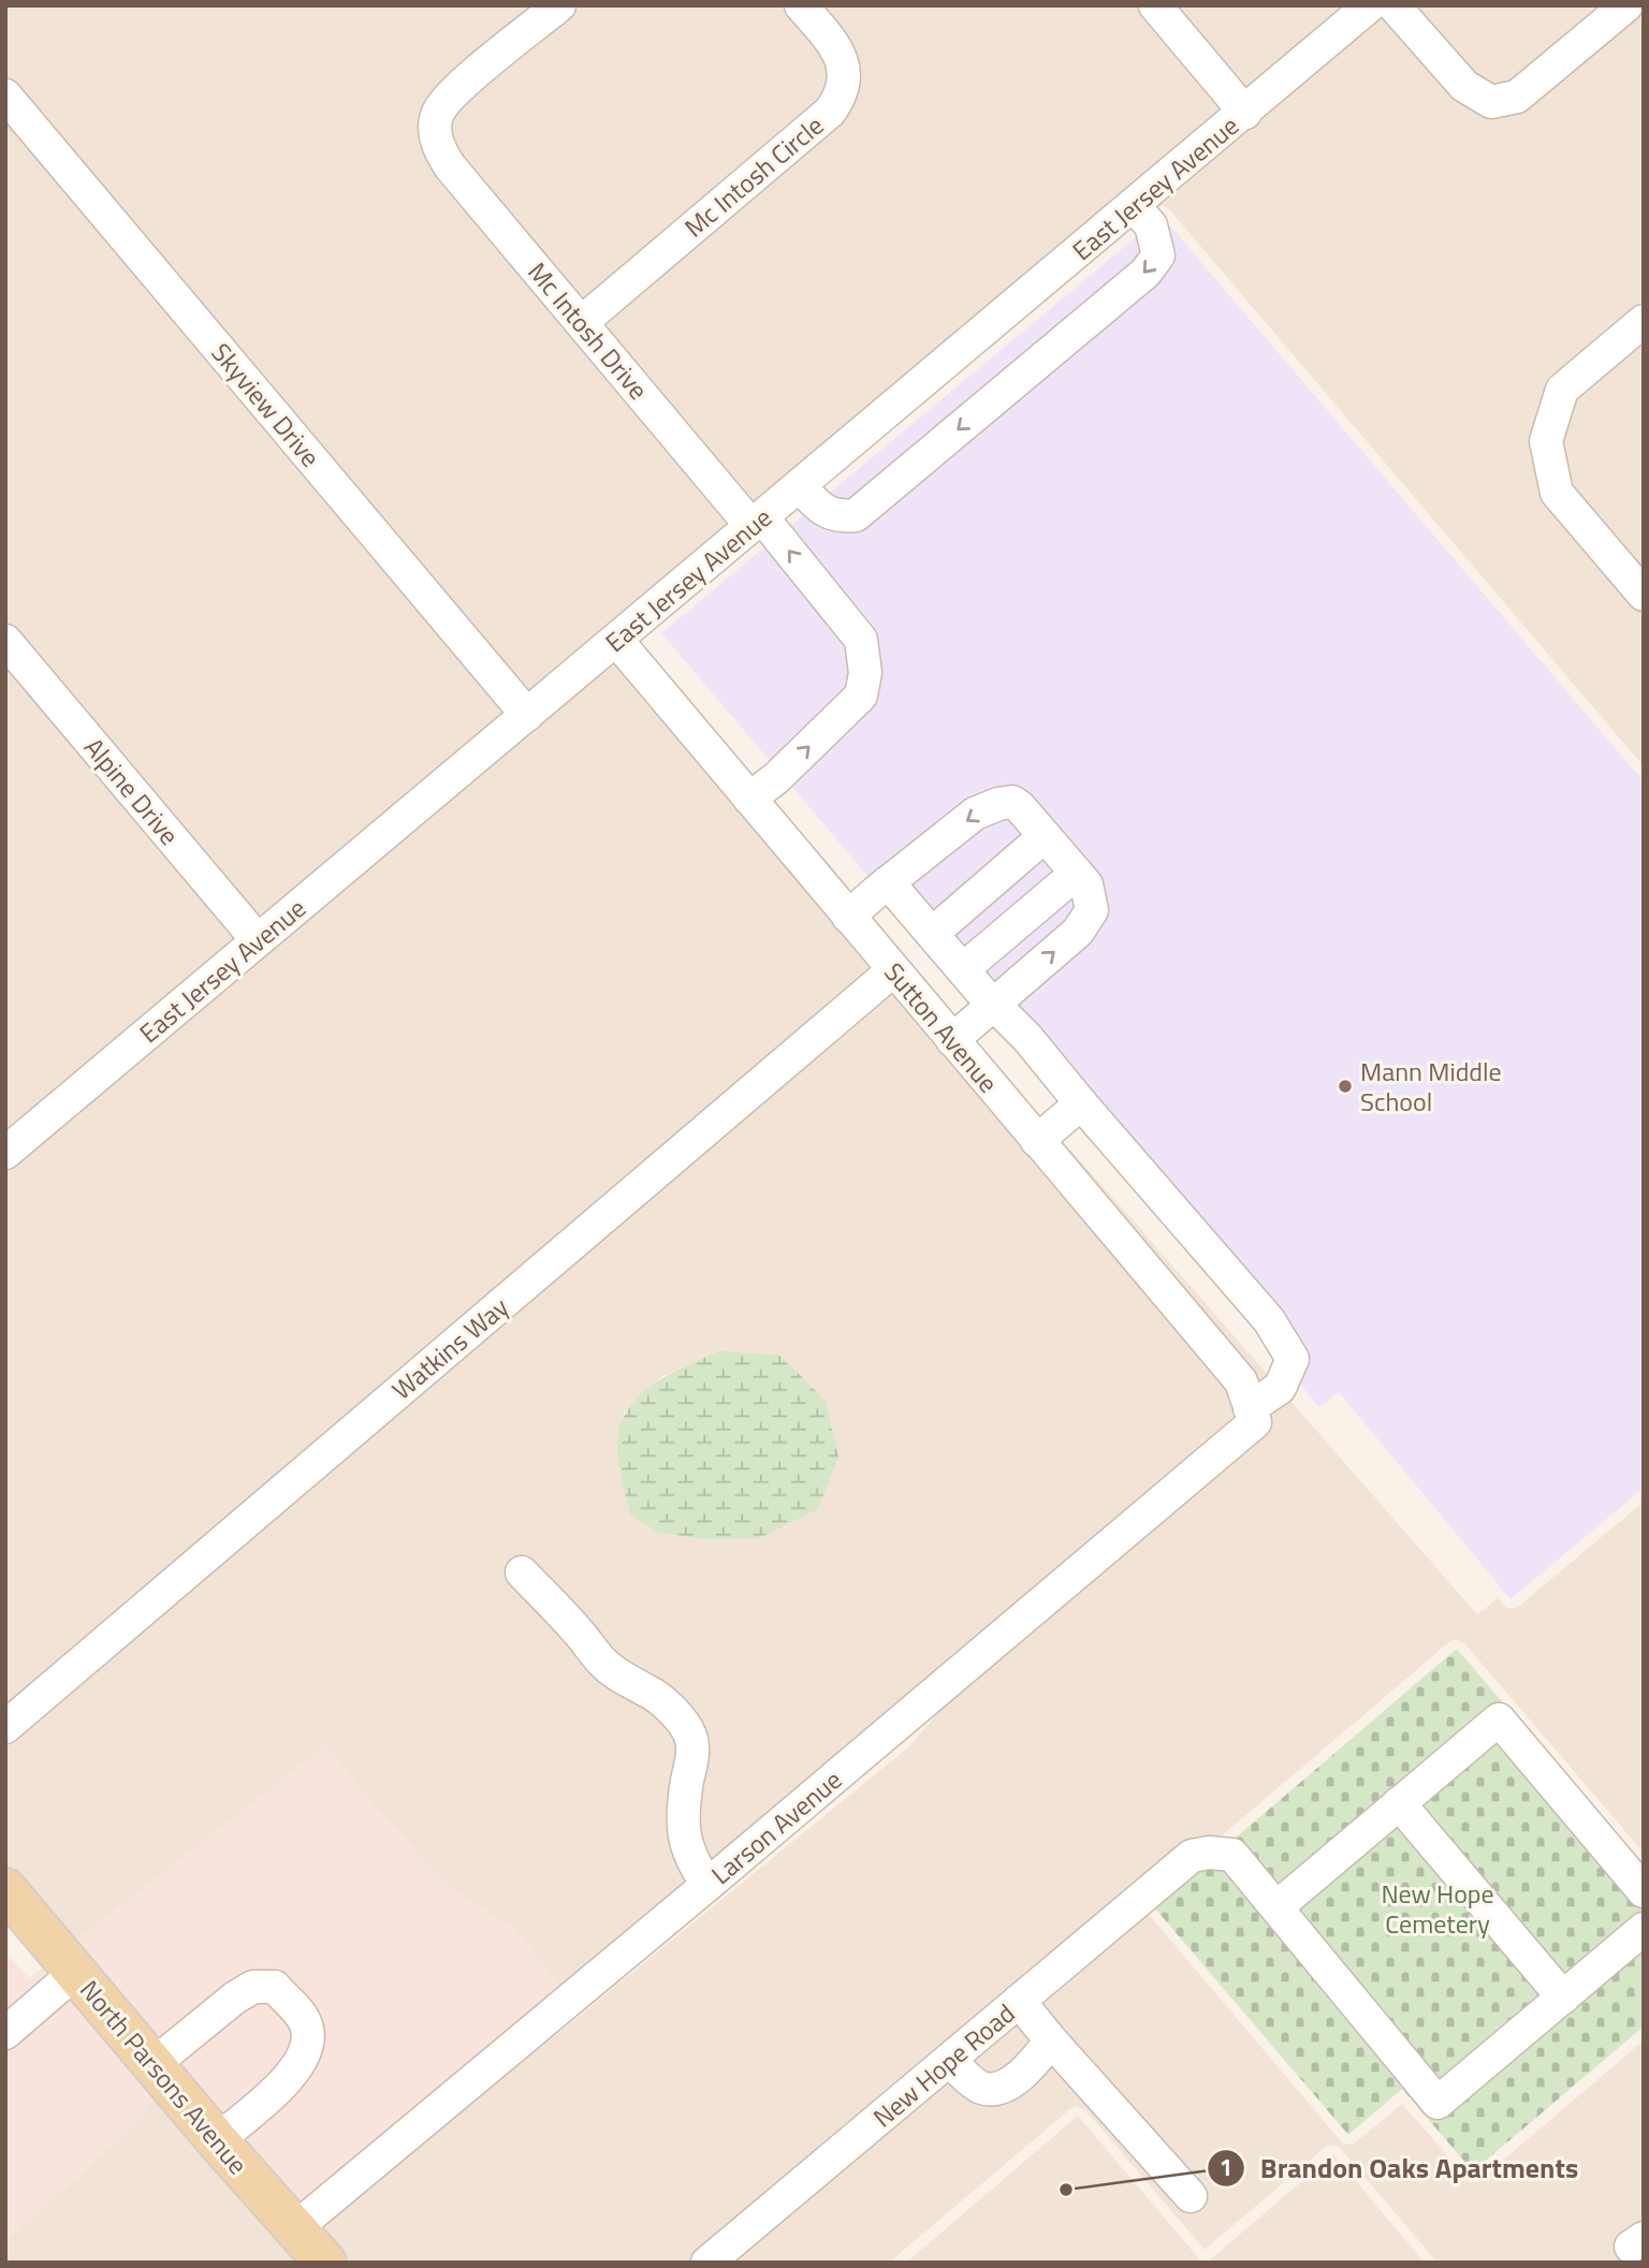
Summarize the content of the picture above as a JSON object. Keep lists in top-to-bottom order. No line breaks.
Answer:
{"streets":{"main road":["North Parsons Avenue"],"street":["Mc Intosh Circle","East Jersey Avenue","Mc Intosh Drive","Skyview Drive","Alpine Drive","Sutton Avenue","Watkins Way","Larson Avenue","New Hope Road"]},"crossings":[["Mc Intosh Circle","Mc Intosh Drive"],["East Jersey Avenue","Mc Intosh Drive"],["East Jersey Avenue","Skyview Drive"],["East Jersey Avenue","Alpine Drive"],["East Jersey Avenue","Sutton Avenue"],["Mc Intosh Drive","Sutton Avenue"],["Sutton Avenue","Watkins Way"],["Sutton Avenue","Larson Avenue"],["Larson Avenue","North Parsons Avenue"]],"parks":["New Hope Cemetery"],"places":["Mann Middle School","Brandon Oaks Apartments"]}
